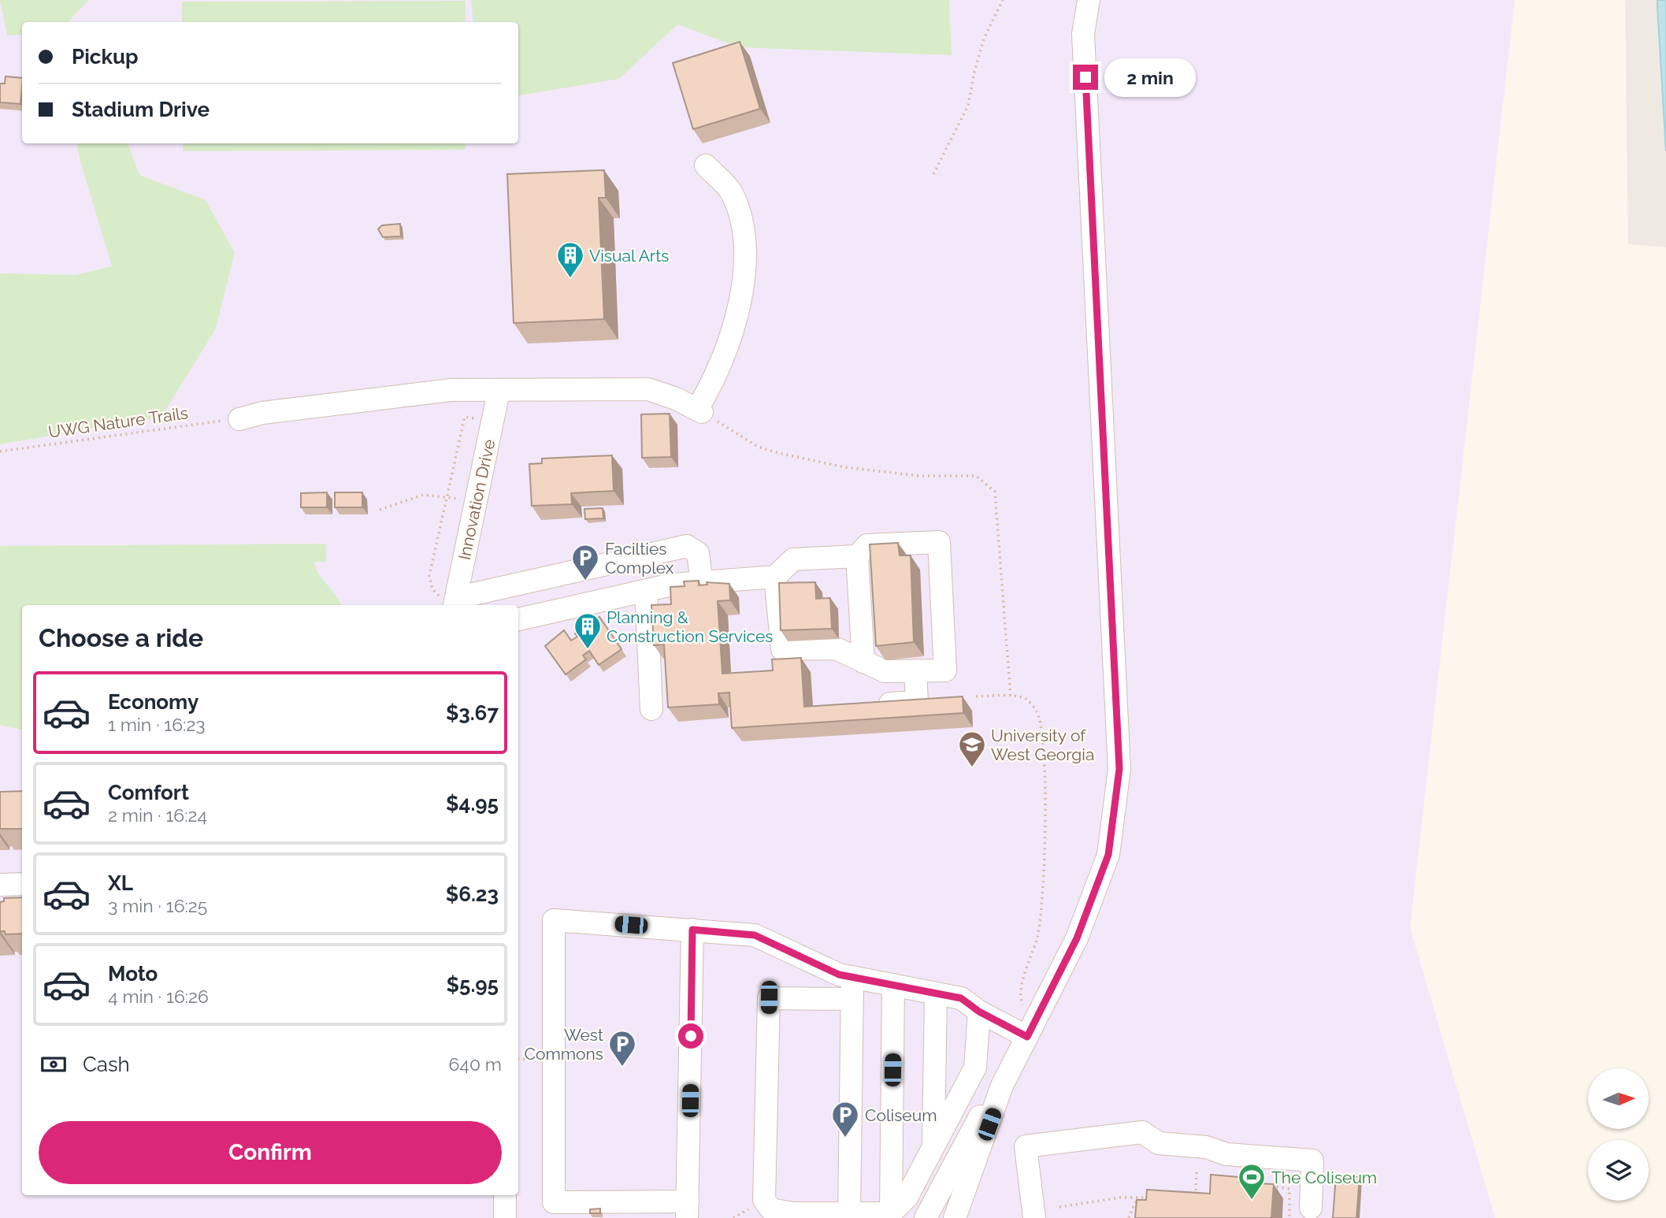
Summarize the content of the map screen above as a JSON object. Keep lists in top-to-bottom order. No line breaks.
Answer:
{"streets":{"street":["Innovation Drive"],"path":["UWG Nature Trails"]},"places":{"building":["Visual Arts","Planning & Construction Services"],"parking":["Facilties Complex","West Commons","Coliseum"],"school or university":["University of West Georgia"],"sports":["The Coliseum"]},"north":"right","page":{"banner":["Pickup","Stadium Drive"],"bubble":"2 min","heading":"Choose a ride","list":[{"name":"Economy","note":"1 min · 16:23","value":"$3.67"},{"name":"Comfort","note":"2 min · 16:24","value":"$4.95"},{"name":"XL","note":"3 min · 16:25","value":"$6.23"},{"name":"Moto","note":"4 min · 16:26","value":"$5.95"}],"pay":["Cash","640 m"],"buttons":"Confirm"}}
